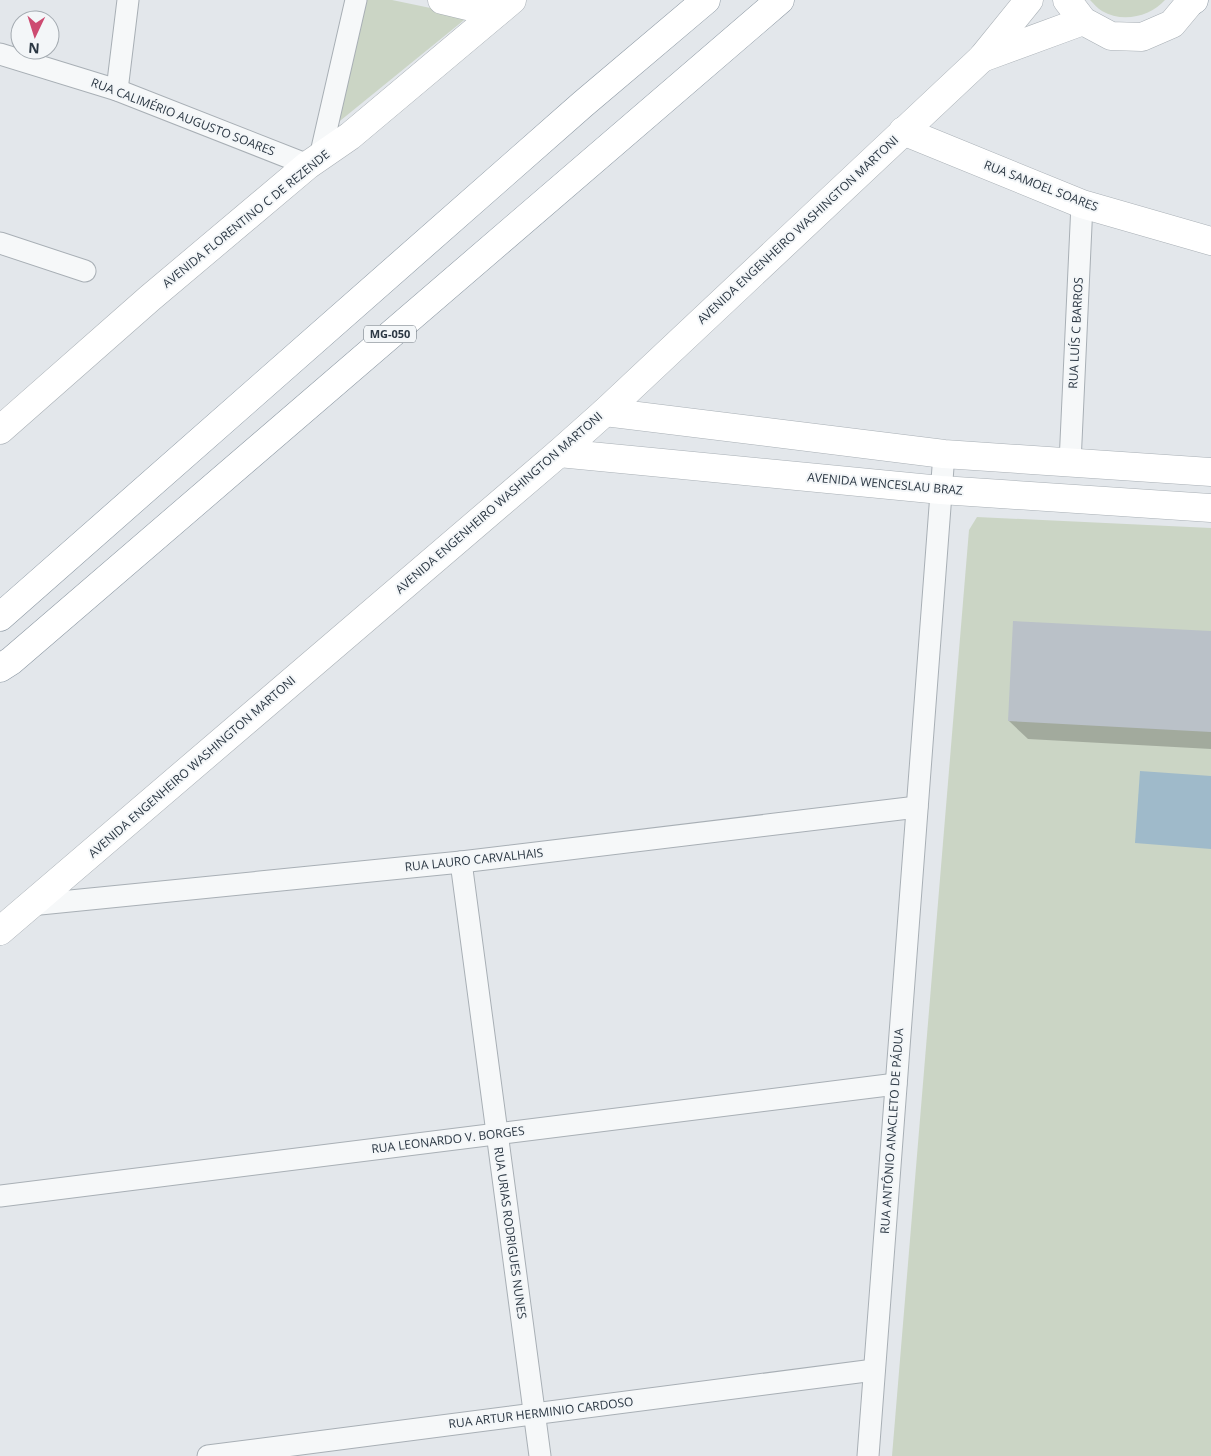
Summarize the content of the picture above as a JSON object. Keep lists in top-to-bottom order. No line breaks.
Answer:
{"streets":{"main road":["RUA SAMOEL SOARES","AVENIDA FLORENTINO C DE REZENDE","AVENIDA ENGENHEIRO WASHINGTON MARTONI","MG-050","AVENIDA WENCESLAU BRAZ"],"street":["RUA CALIMÉRIO AUGUSTO SOARES","RUA LUÍS C BARROS","RUA LAURO CARVALHAIS","RUA ANTÔNIO ANACLETO DE PÁDUA","RUA LEONARDO V. BORGES","RUA URIAS RODRIGUES NUNES","RUA ARTUR HERMINIO CARDOSO"]},"crossings":[["RUA CALIMÉRIO AUGUSTO SOARES","AVENIDA FLORENTINO C DE REZENDE"],["RUA SAMOEL SOARES","AVENIDA ENGENHEIRO WASHINGTON MARTONI"],["RUA SAMOEL SOARES","RUA LUÍS C BARROS"],["AVENIDA ENGENHEIRO WASHINGTON MARTONI","AVENIDA WENCESLAU BRAZ"],["AVENIDA ENGENHEIRO WASHINGTON MARTONI","RUA LAURO CARVALHAIS"],["AVENIDA WENCESLAU BRAZ","RUA ANTÔNIO ANACLETO DE PÁDUA"],["RUA LAURO CARVALHAIS","RUA ANTÔNIO ANACLETO DE PÁDUA"],["RUA LAURO CARVALHAIS","RUA URIAS RODRIGUES NUNES"],["RUA ANTÔNIO ANACLETO DE PÁDUA","RUA LEONARDO V. BORGES"],["RUA ANTÔNIO ANACLETO DE PÁDUA","RUA ARTUR HERMINIO CARDOSO"],["RUA LEONARDO V. BORGES","RUA URIAS RODRIGUES NUNES"],["RUA URIAS RODRIGUES NUNES","RUA ARTUR HERMINIO CARDOSO"]],"north":"bottom"}
